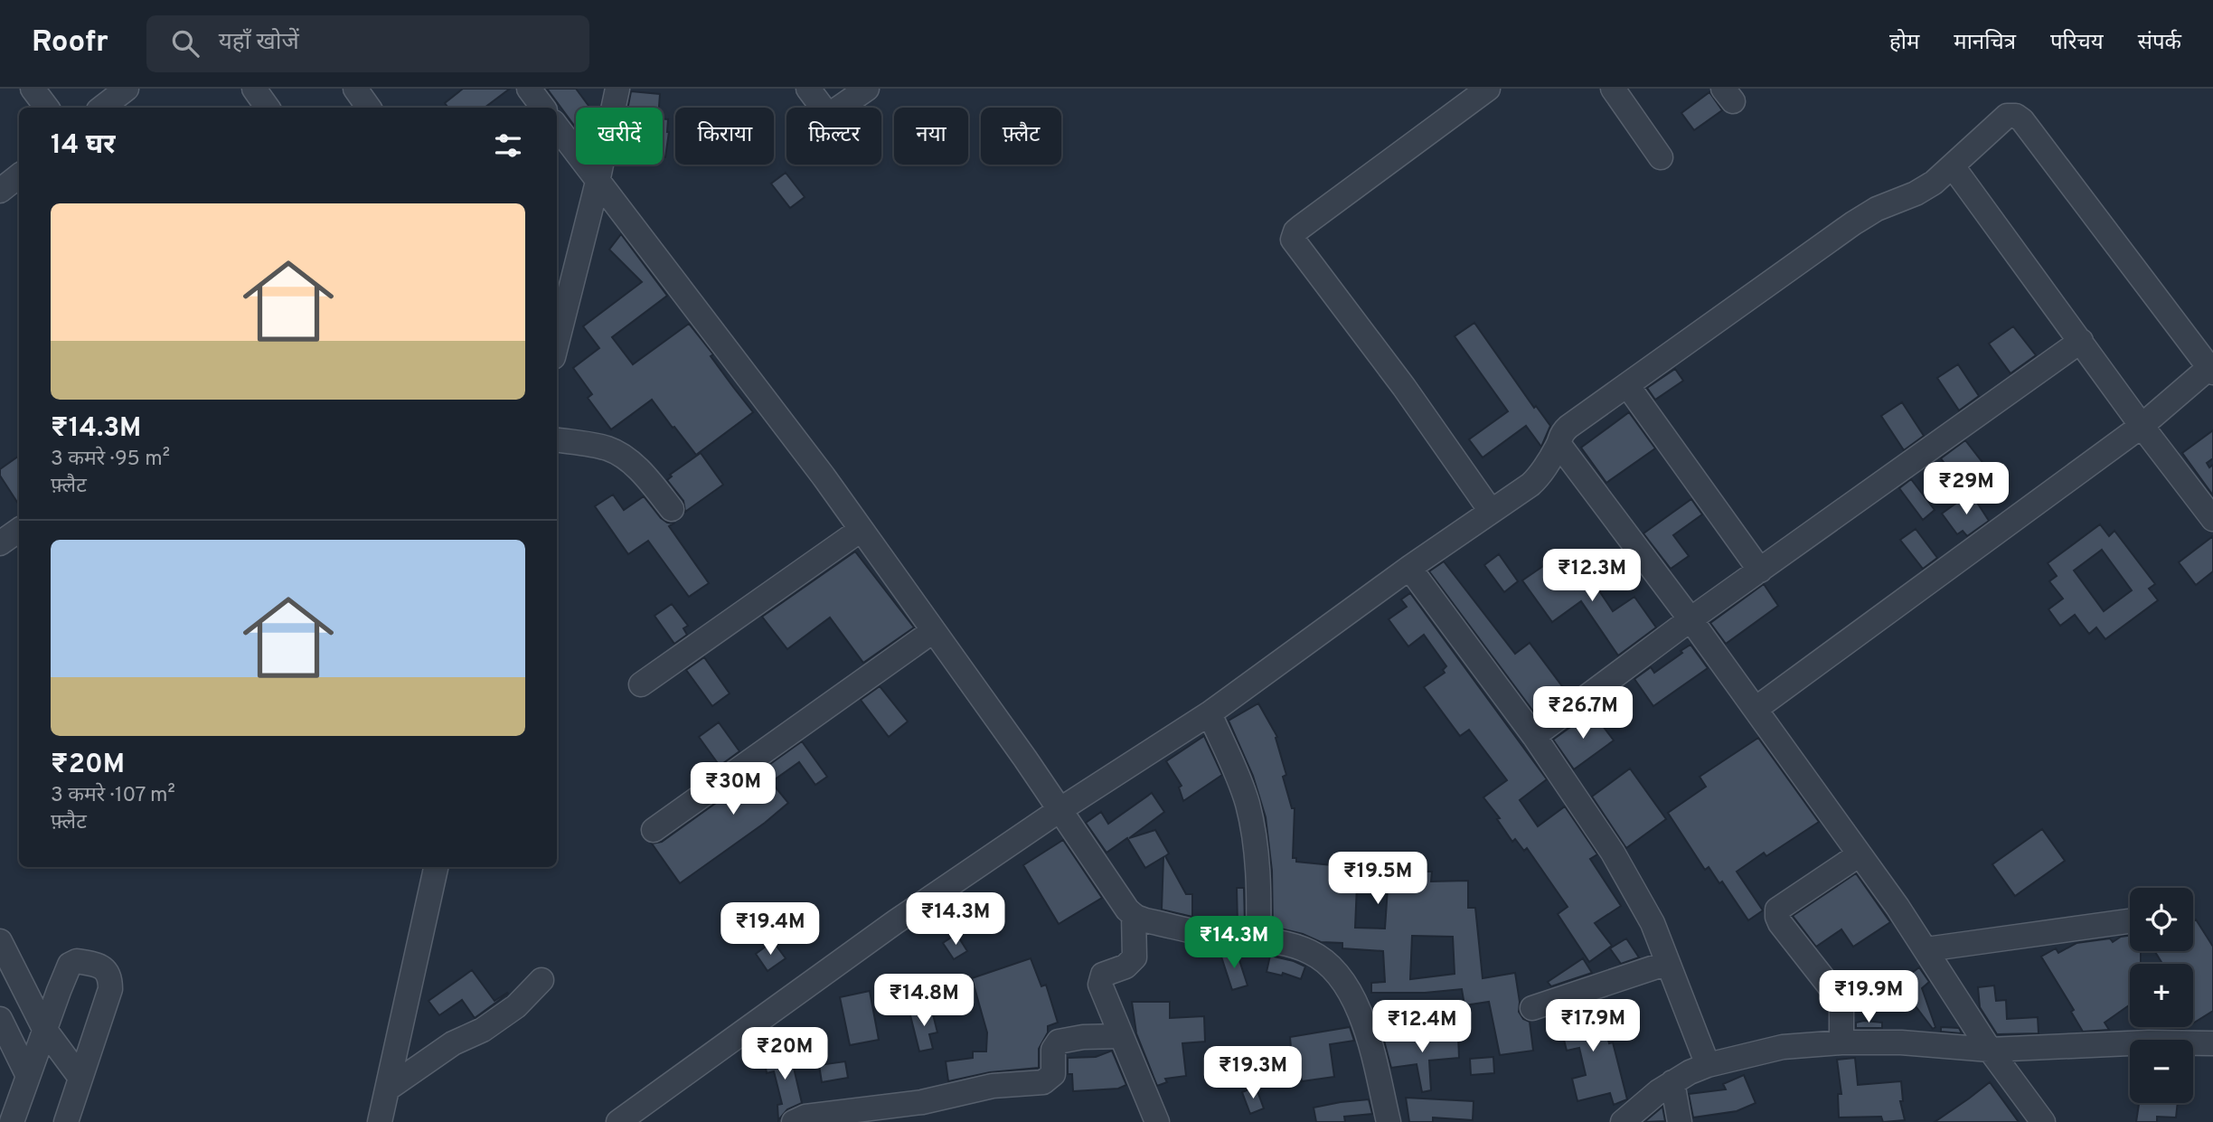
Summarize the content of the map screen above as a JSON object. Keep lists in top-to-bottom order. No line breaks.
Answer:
{"page":{"header":"Roofr","search":"यहाँ खोजें","nav":["होम","मानचित्र","परिचय","संपर्क"],"chip":["खरीदें","किराया","फ़िल्टर","नया","फ़्लैट"],"heading":"14 घर","list":[{"name":"₹14.3M","note":"3 कमरे · 95 m² · फ़्लैट"},{"name":"₹20M","note":"3 कमरे · 107 m² · फ़्लैट"}],"price":["₹29M","₹12.3M","₹26.7M","₹30M","₹19.5M","₹14.3M","₹19.4M","₹14.3M","₹19.9M","₹14.8M","₹17.9M","₹12.4M","₹20M","₹19.3M"],"map_buttons":["+","−"]}}
